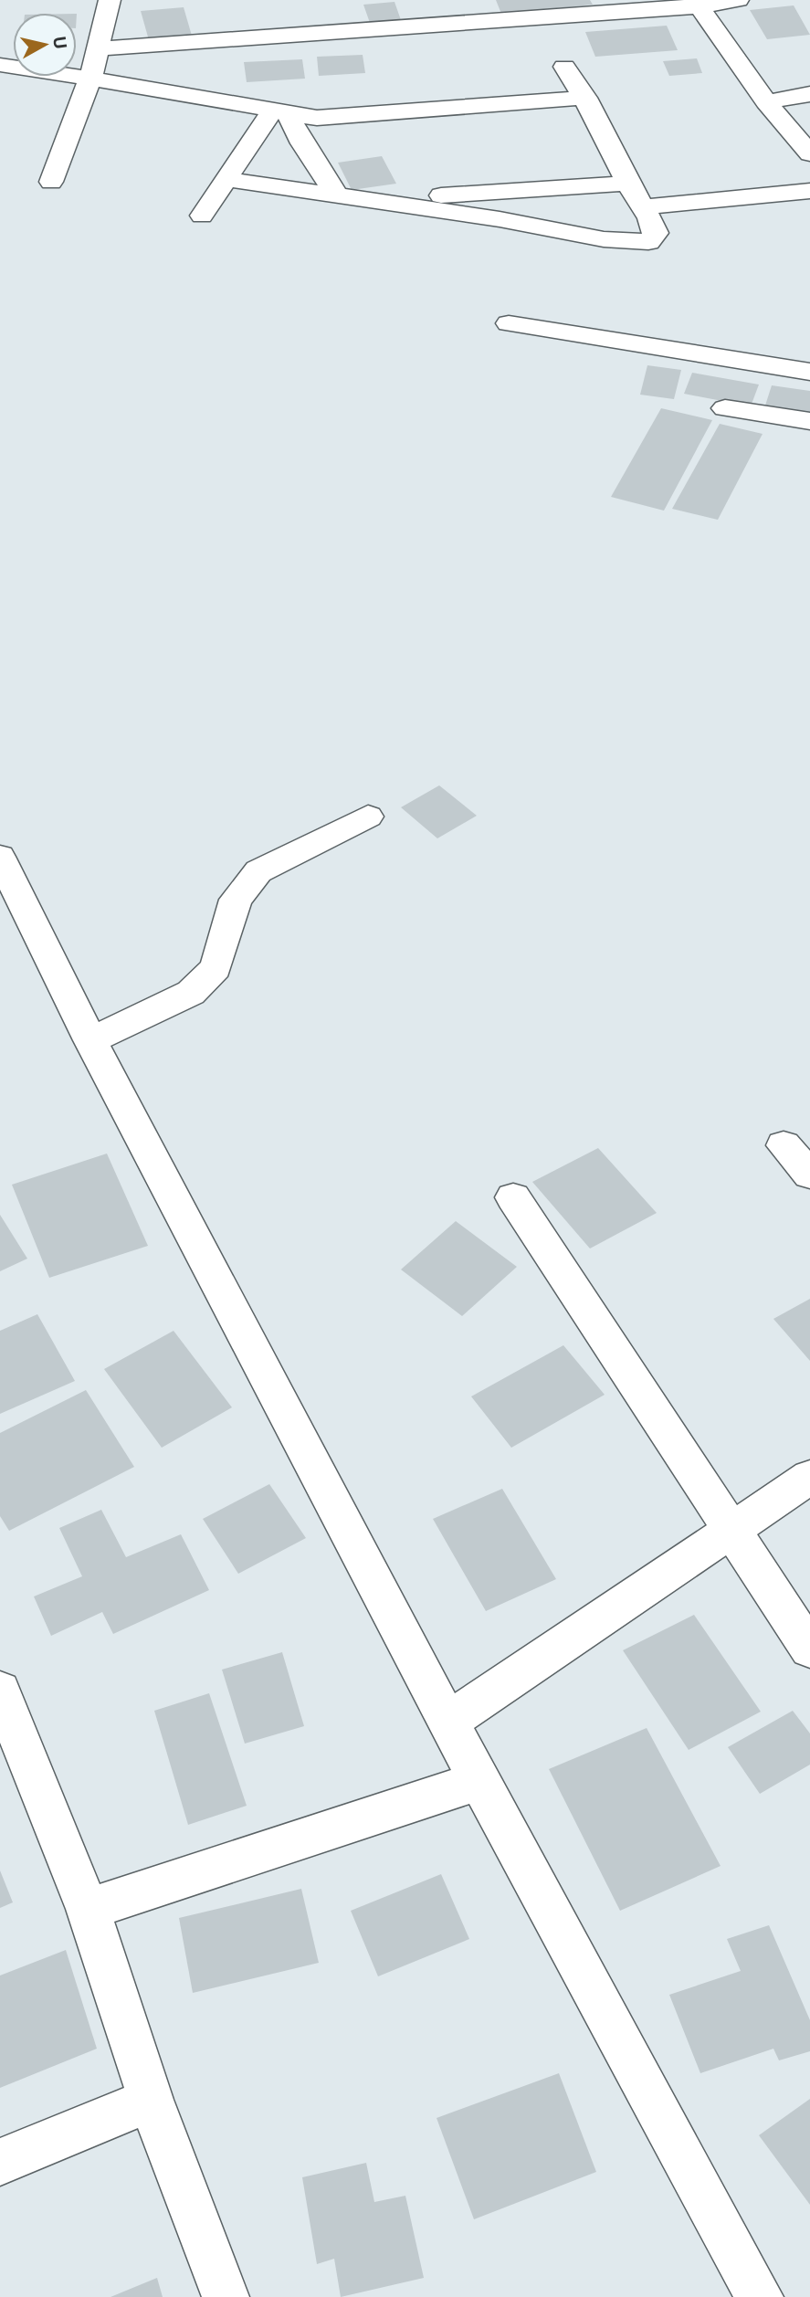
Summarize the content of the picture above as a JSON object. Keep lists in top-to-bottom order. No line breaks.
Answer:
{"north":"right"}
